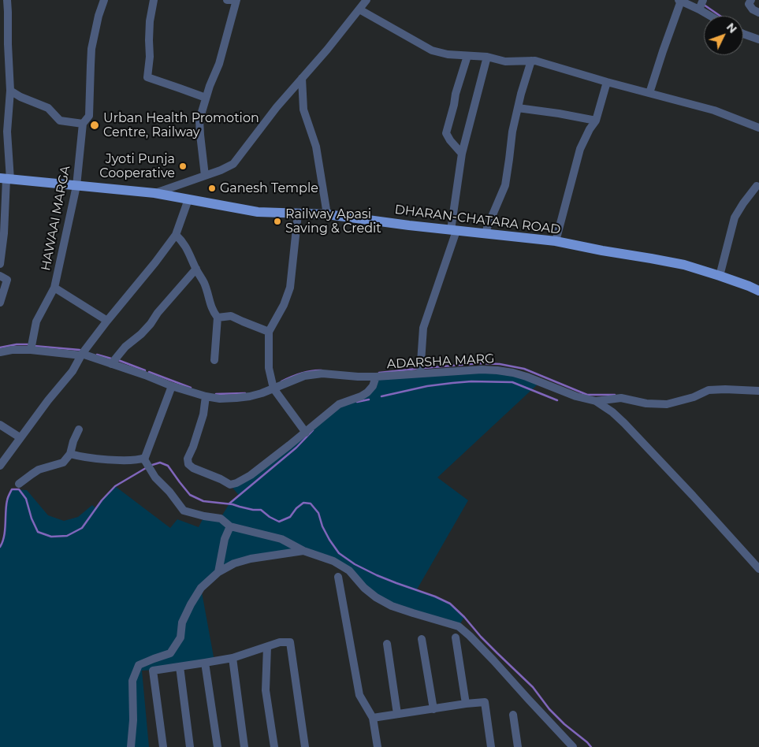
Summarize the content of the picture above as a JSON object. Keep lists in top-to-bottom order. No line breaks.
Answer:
{"streets":{"main road":["DHARAN-CHATARA ROAD"],"street":["HAWAAI MARGA","ADARSHA MARG"]},"crossings":[["HAWAAI MARGA","DHARAN-CHATARA ROAD"]],"places":["Urban Health Promotion Centre, Railway","Jyoti Punja Cooperative","Ganesh Temple","Railway Apasi Saving & Credit"],"north":"top right"}
